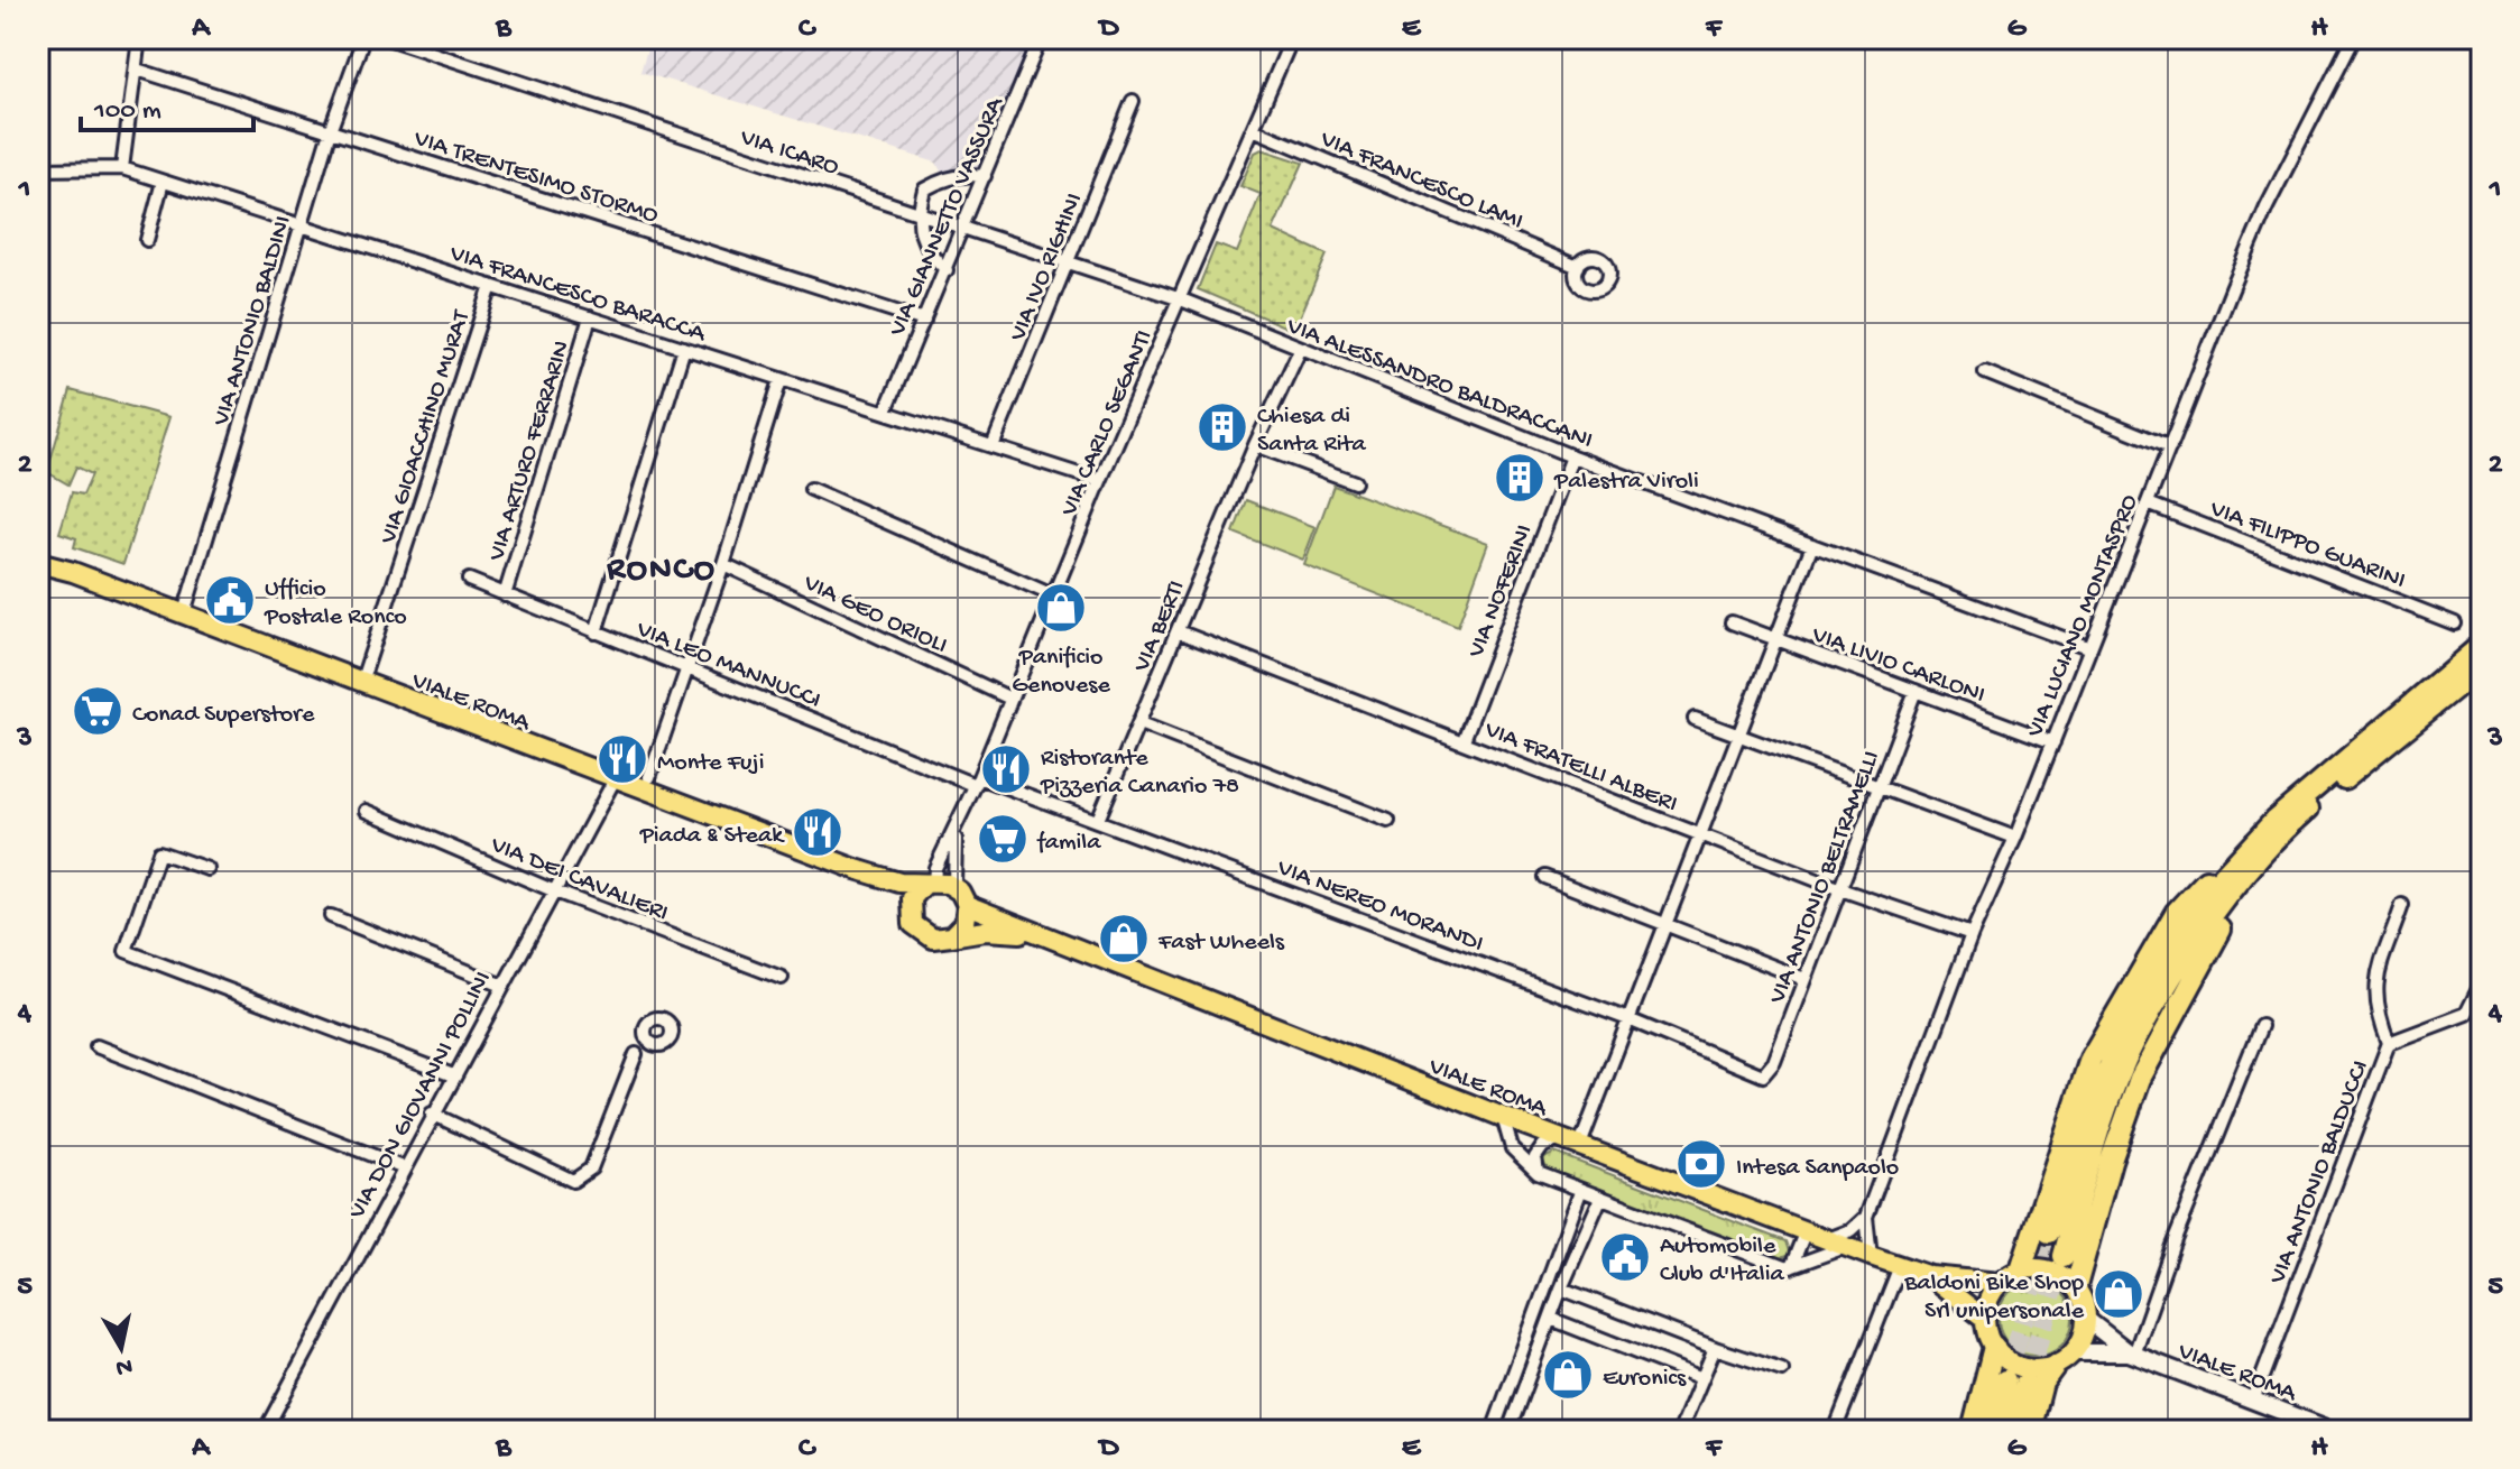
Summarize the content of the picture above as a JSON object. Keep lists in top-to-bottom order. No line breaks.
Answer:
{"streets":{"main road":["VIALE ROMA"],"street":["VIA ICARO","VIA TRENTESIMO STORMO","VIA FRANCESCO LAMI","VIA GIANNETTO VASSURA","VIA IVO RIGHINI","VIA FRANCESCO BARACCA","VIA ANTONIO BALDINI","VIA ALESSANDRO BALDRACCANI","VIA CARLO SEGANTI","VIA GIOACCHINO MURAT","VIA ARTURO FERRARIN","VIA FILIPPO GUARINI","VIA NOFERINI","VIA GEO ORIOLI","VIA LUCIANO MONTASPRO","VIA BERTI","VIA LEO MANNUCCI","VIA LIVIO CARLONI","VIA FRATELLI ALBERI","VIA DEI CAVALIERI","VIA ANTONIO BELTRAMELLI","VIA NEREO MORANDI","VIA DON GIOVANNI POLLINI","VIA ANTONIO BALDUCCI"]},"crossings":[["VIA ICARO","VIA GIANNETTO VASSURA"],["VIA ICARO","VIA IVO RIGHINI"],["VIA ICARO","VIA ALESSANDRO BALDRACCANI"],["VIA ICARO","VIA CARLO SEGANTI"],["VIA TRENTESIMO STORMO","VIA GIANNETTO VASSURA"],["VIA TRENTESIMO STORMO","VIA ANTONIO BALDINI"],["VIA FRANCESCO LAMI","VIA CARLO SEGANTI"],["VIA GIANNETTO VASSURA","VIA FRANCESCO BARACCA"],["VIA IVO RIGHINI","VIA FRANCESCO BARACCA"],["VIA FRANCESCO BARACCA","VIA ANTONIO BALDINI"],["VIA FRANCESCO BARACCA","VIA CARLO SEGANTI"],["VIA FRANCESCO BARACCA","VIA GIOACCHINO MURAT"],["VIA FRANCESCO BARACCA","VIA ARTURO FERRARIN"],["VIA ANTONIO BALDINI","VIALE ROMA"],["VIA ALESSANDRO BALDRACCANI","VIA CARLO SEGANTI"],["VIA ALESSANDRO BALDRACCANI","VIA NOFERINI"],["VIA ALESSANDRO BALDRACCANI","VIA LUCIANO MONTASPRO"],["VIA ALESSANDRO BALDRACCANI","VIA BERTI"],["VIA CARLO SEGANTI","VIA GEO ORIOLI"],["VIA CARLO SEGANTI","VIA LEO MANNUCCI"],["VIA CARLO SEGANTI","VIALE ROMA"],["VIA CARLO SEGANTI","VIA NEREO MORANDI"],["VIA GIOACCHINO MURAT","VIALE ROMA"],["VIA ARTURO FERRARIN","VIA LEO MANNUCCI"],["VIA FILIPPO GUARINI","VIA LUCIANO MONTASPRO"],["VIA NOFERINI","VIA FRATELLI ALBERI"],["VIA LUCIANO MONTASPRO","VIA LIVIO CARLONI"],["VIA LUCIANO MONTASPRO","VIALE ROMA"],["VIA LUCIANO MONTASPRO","VIA FRATELLI ALBERI"],["VIA BERTI","VIA FRATELLI ALBERI"],["VIA BERTI","VIA NEREO MORANDI"],["VIA LEO MANNUCCI","VIA NEREO MORANDI"],["VIA LIVIO CARLONI","VIA ANTONIO BELTRAMELLI"],["VIALE ROMA","VIA DON GIOVANNI POLLINI"],["VIALE ROMA","VIA ANTONIO BALDUCCI"],["VIA FRATELLI ALBERI","VIA ANTONIO BELTRAMELLI"],["VIA DEI CAVALIERI","VIA DON GIOVANNI POLLINI"],["VIA ANTONIO BELTRAMELLI","VIA NEREO MORANDI"]],"districts":["RONCO"],"places":{"building":["Chiesa di Santa Rita","Palestra Viroli"],"public building":["Ufficio Postale Ronco","Automobile Club d'Italia"],"shop":["Panificio Genovese","Fast Wheels","Baldoni Bike Shop Srl unipersonale","Euronics"],"supermarket":["Conad Superstore","famila"],"restaurant":["Monte Fuji","Ristorante Pizzeria Canario 78","Piada & Steak"],"bank":["Intesa Sanpaolo"]},"scale_bar":"100 m","north":"bottom","grid":{"columns":["A","B","C","D","E","F","G","H"],"rows":["1","2","3","4","5"]}}
